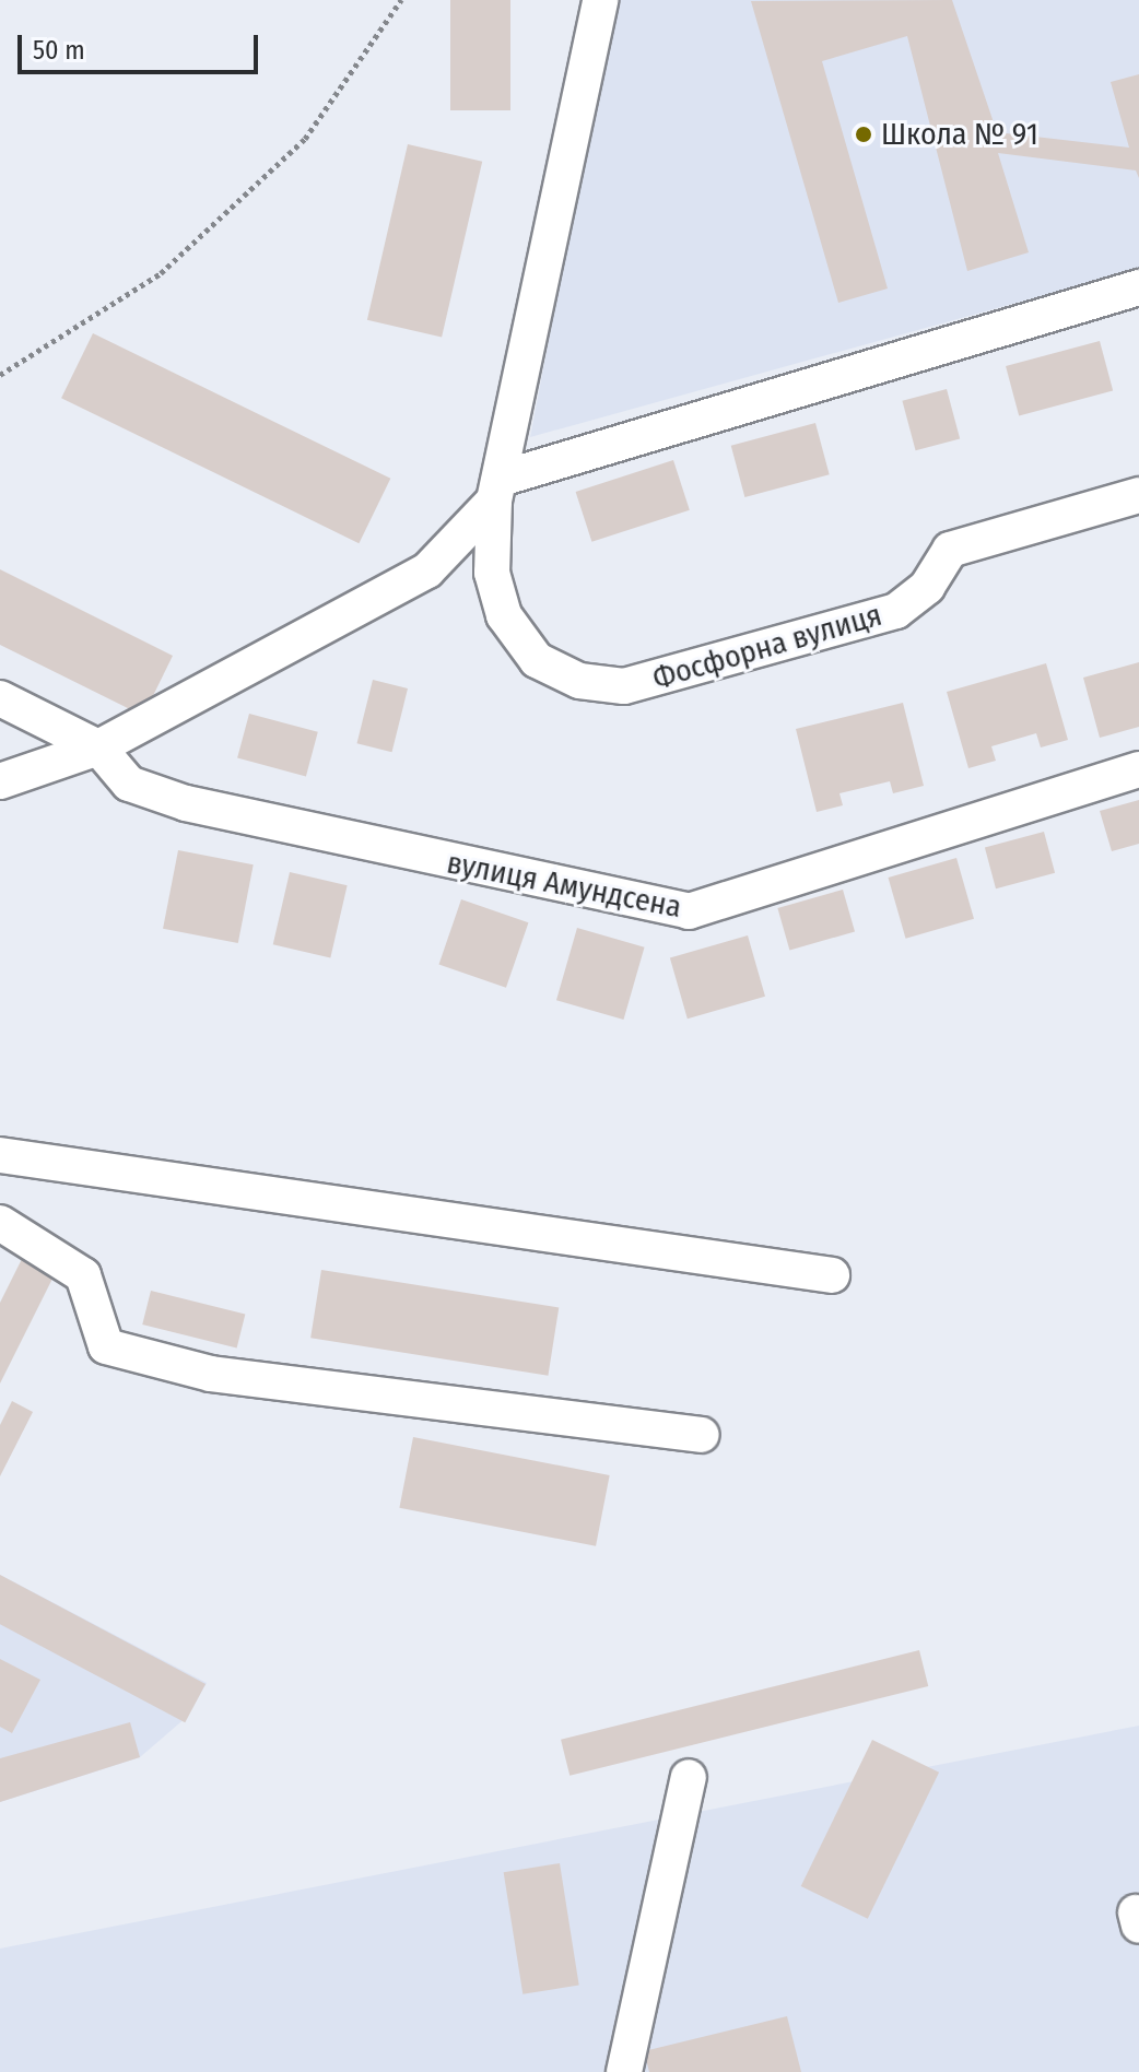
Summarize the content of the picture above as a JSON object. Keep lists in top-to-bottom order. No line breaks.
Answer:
{"streets":{"street":["Фосфорна вулиця","вулиця Амундсена"]},"places":["Школа № 91"],"scale_bar":"50 m"}
